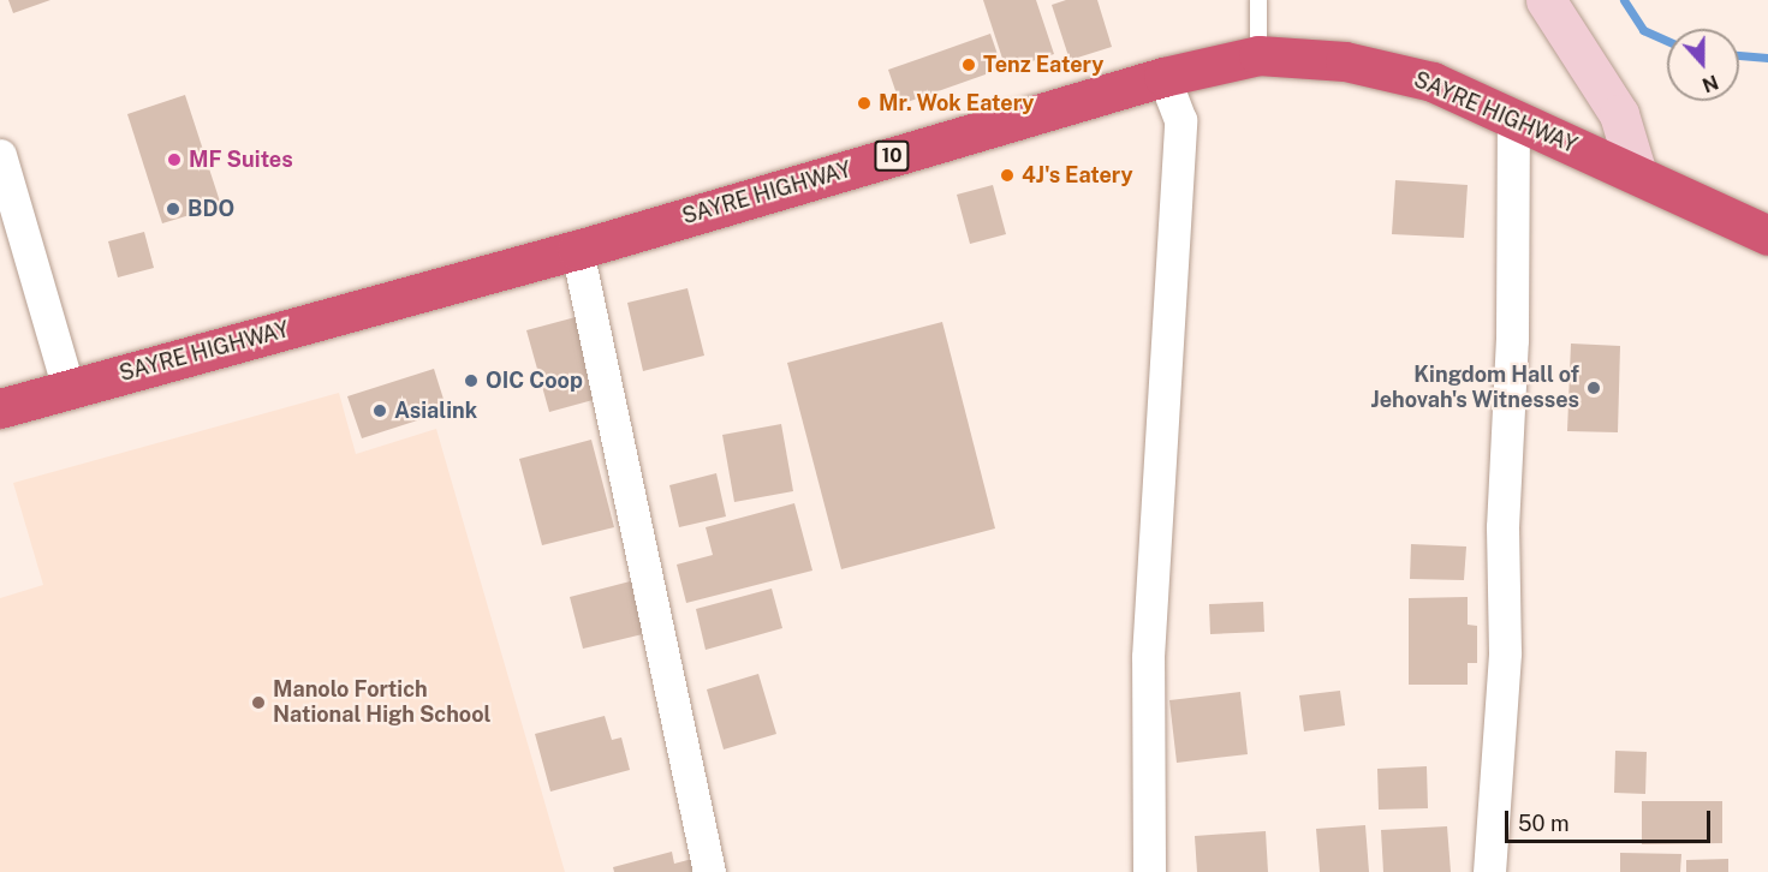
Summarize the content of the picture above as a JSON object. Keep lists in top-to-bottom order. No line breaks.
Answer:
{"streets":{"highway":["SAYRE HIGHWAY","10"]},"places":["Tenz Eatery","Mr. Wok Eatery","MF Suites","4J's Eatery","BDO","OIC Coop","Kingdom Hall of Jehovah's Witnesses","Asialink","Manolo Fortich National High School"],"scale_bar":"50 m","north":"bottom"}
